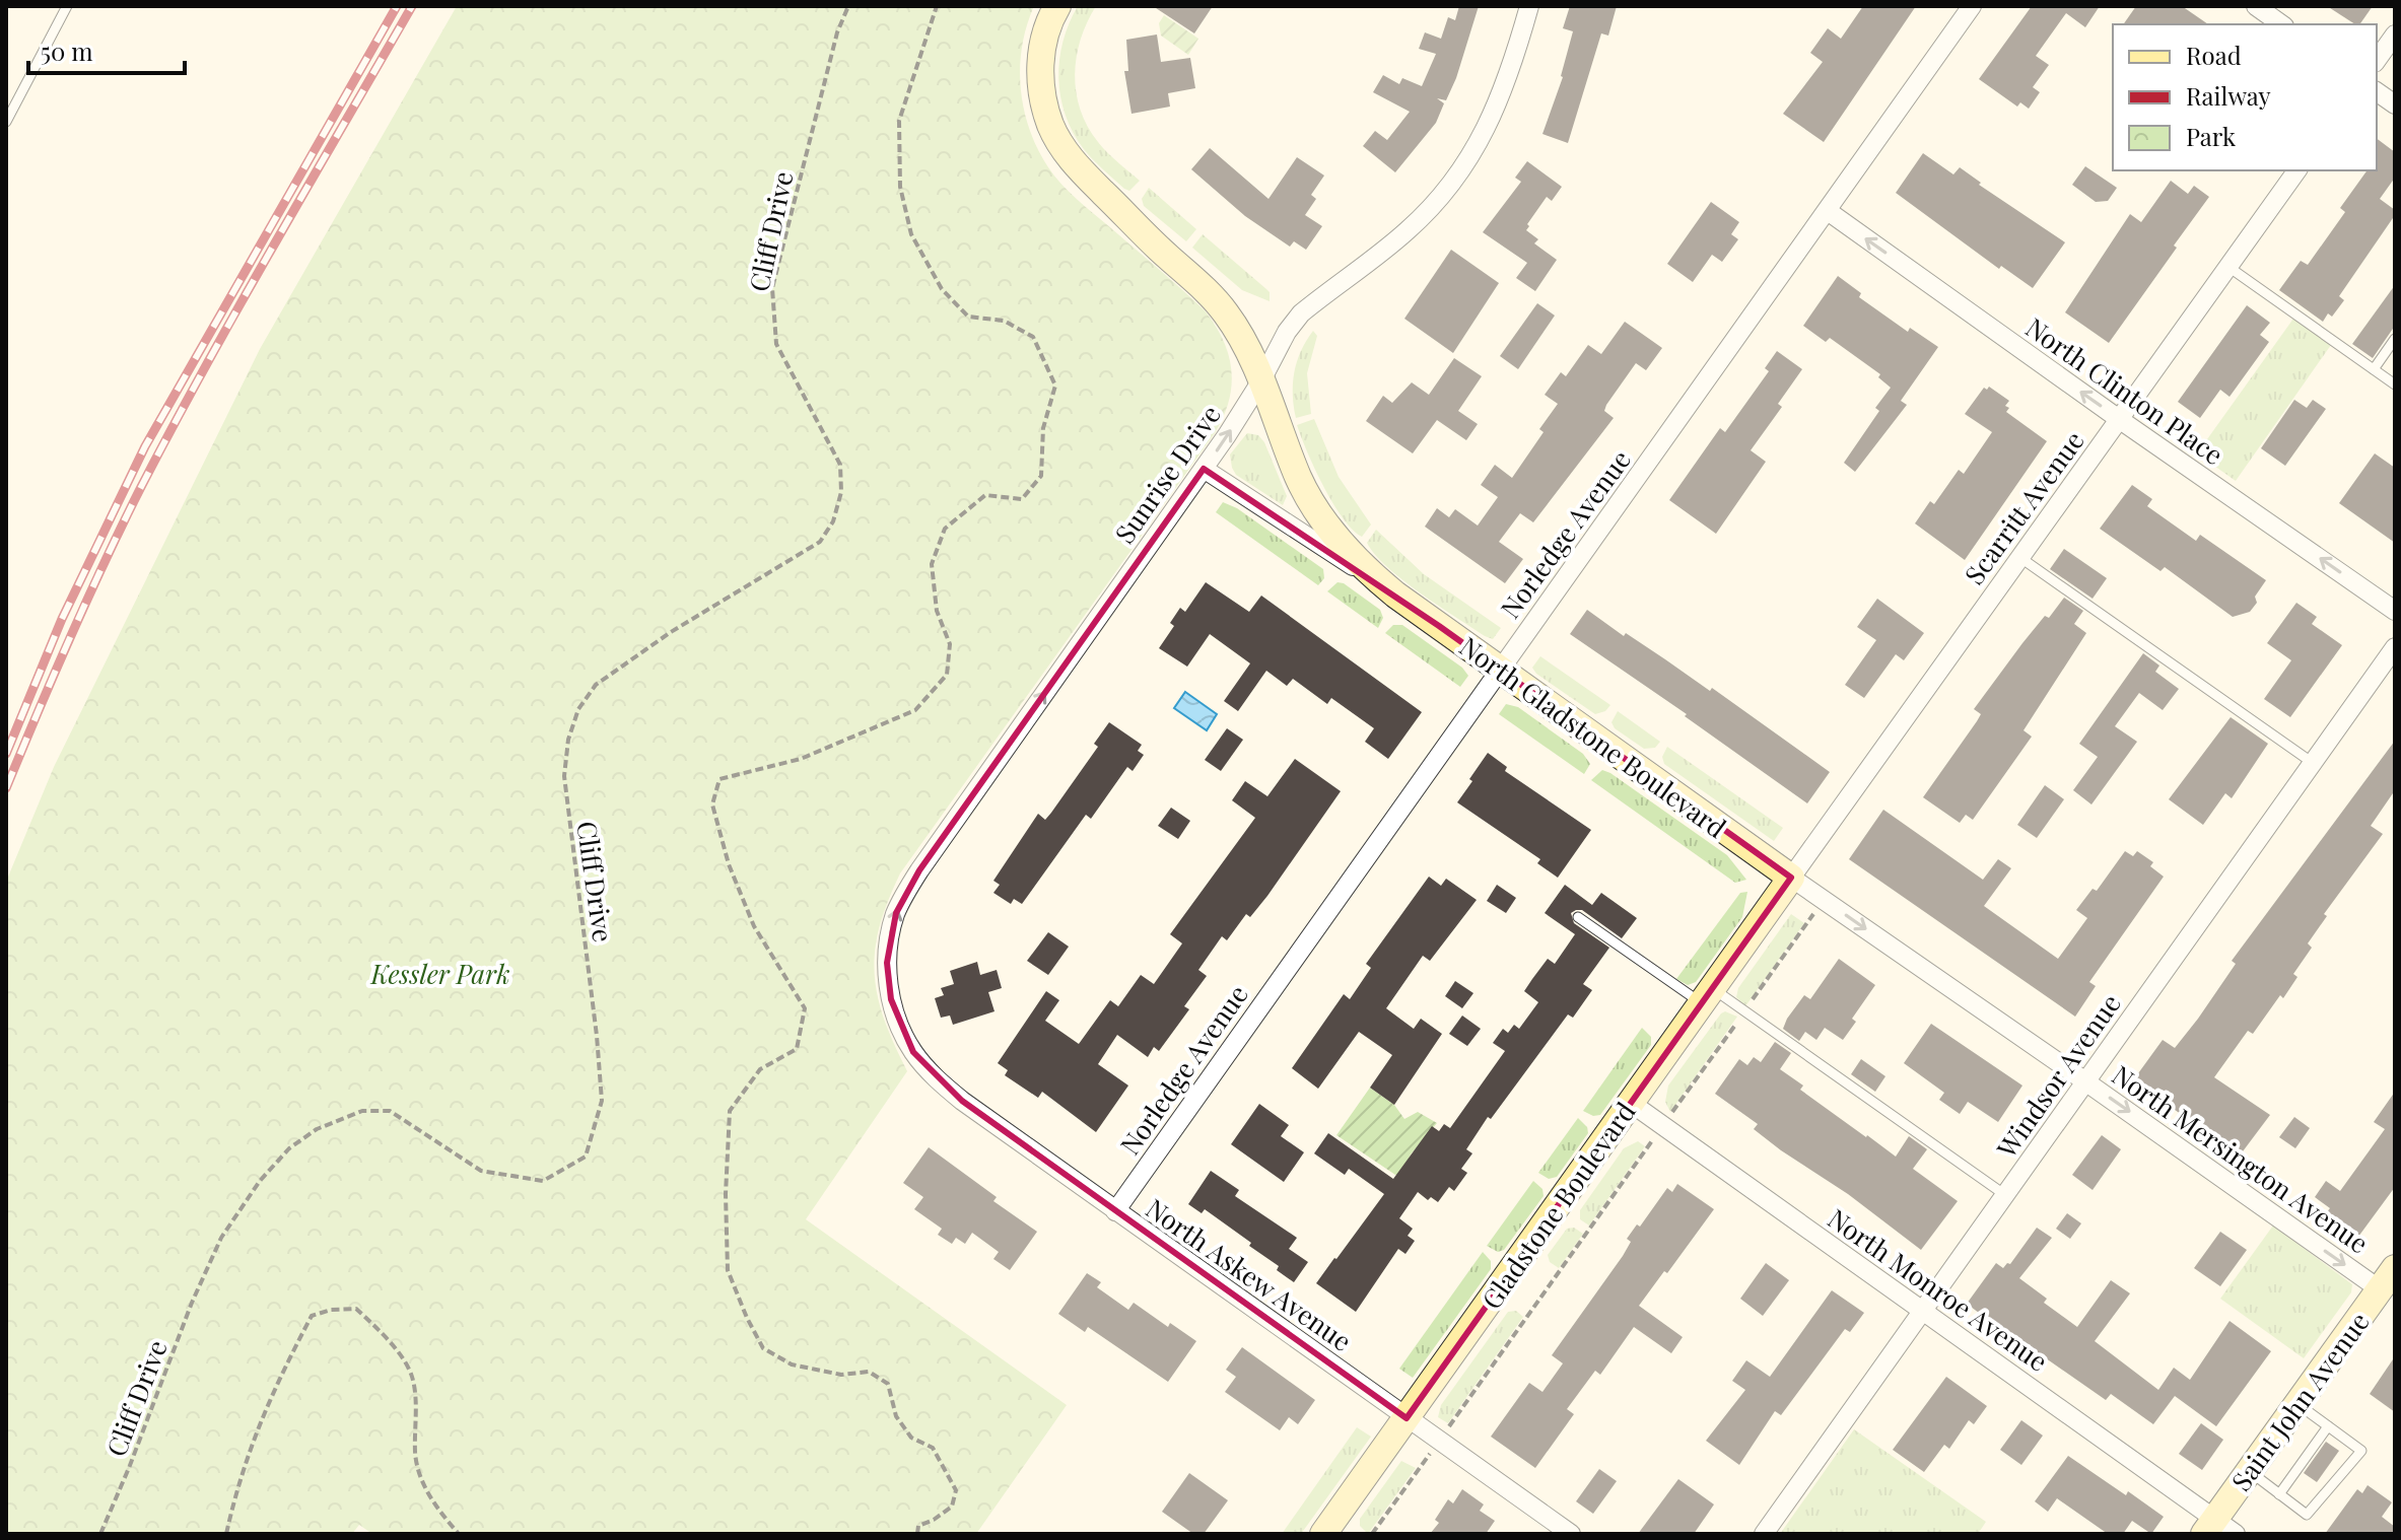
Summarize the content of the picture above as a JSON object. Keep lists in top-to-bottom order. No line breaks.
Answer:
{"streets":{"street":["North Clinton Place","Sunrise Drive","Scarritt Avenue","Norledge Avenue","North Gladstone Boulevard","Windsor Avenue","North Mersington Avenue","Gladstone Boulevard","North Askew Avenue","North Monroe Avenue","Saint John Avenue"],"path":["Cliff Drive"]},"crossings":[["North Clinton Place","Scarritt Avenue"],["North Clinton Place","Norledge Avenue"],["Sunrise Drive","North Gladstone Boulevard"],["Sunrise Drive","North Askew Avenue"],["Scarritt Avenue","North Gladstone Boulevard"],["Scarritt Avenue","North Mersington Avenue"],["Scarritt Avenue","Gladstone Boulevard"],["Norledge Avenue","North Gladstone Boulevard"],["Norledge Avenue","North Askew Avenue"],["North Gladstone Boulevard","North Mersington Avenue"],["North Gladstone Boulevard","Gladstone Boulevard"],["Windsor Avenue","North Mersington Avenue"],["Windsor Avenue","North Monroe Avenue"],["North Mersington Avenue","Gladstone Boulevard"],["North Mersington Avenue","Saint John Avenue"],["Gladstone Boulevard","North Askew Avenue"],["Gladstone Boulevard","North Monroe Avenue"],["North Monroe Avenue","Saint John Avenue"]],"one_way":["North Clinton Place","Sunrise Drive","North Mersington Avenue"],"parks":["Kessler Park"],"legend":["Road","Railway","Park"],"scale_bar":"50 m"}
